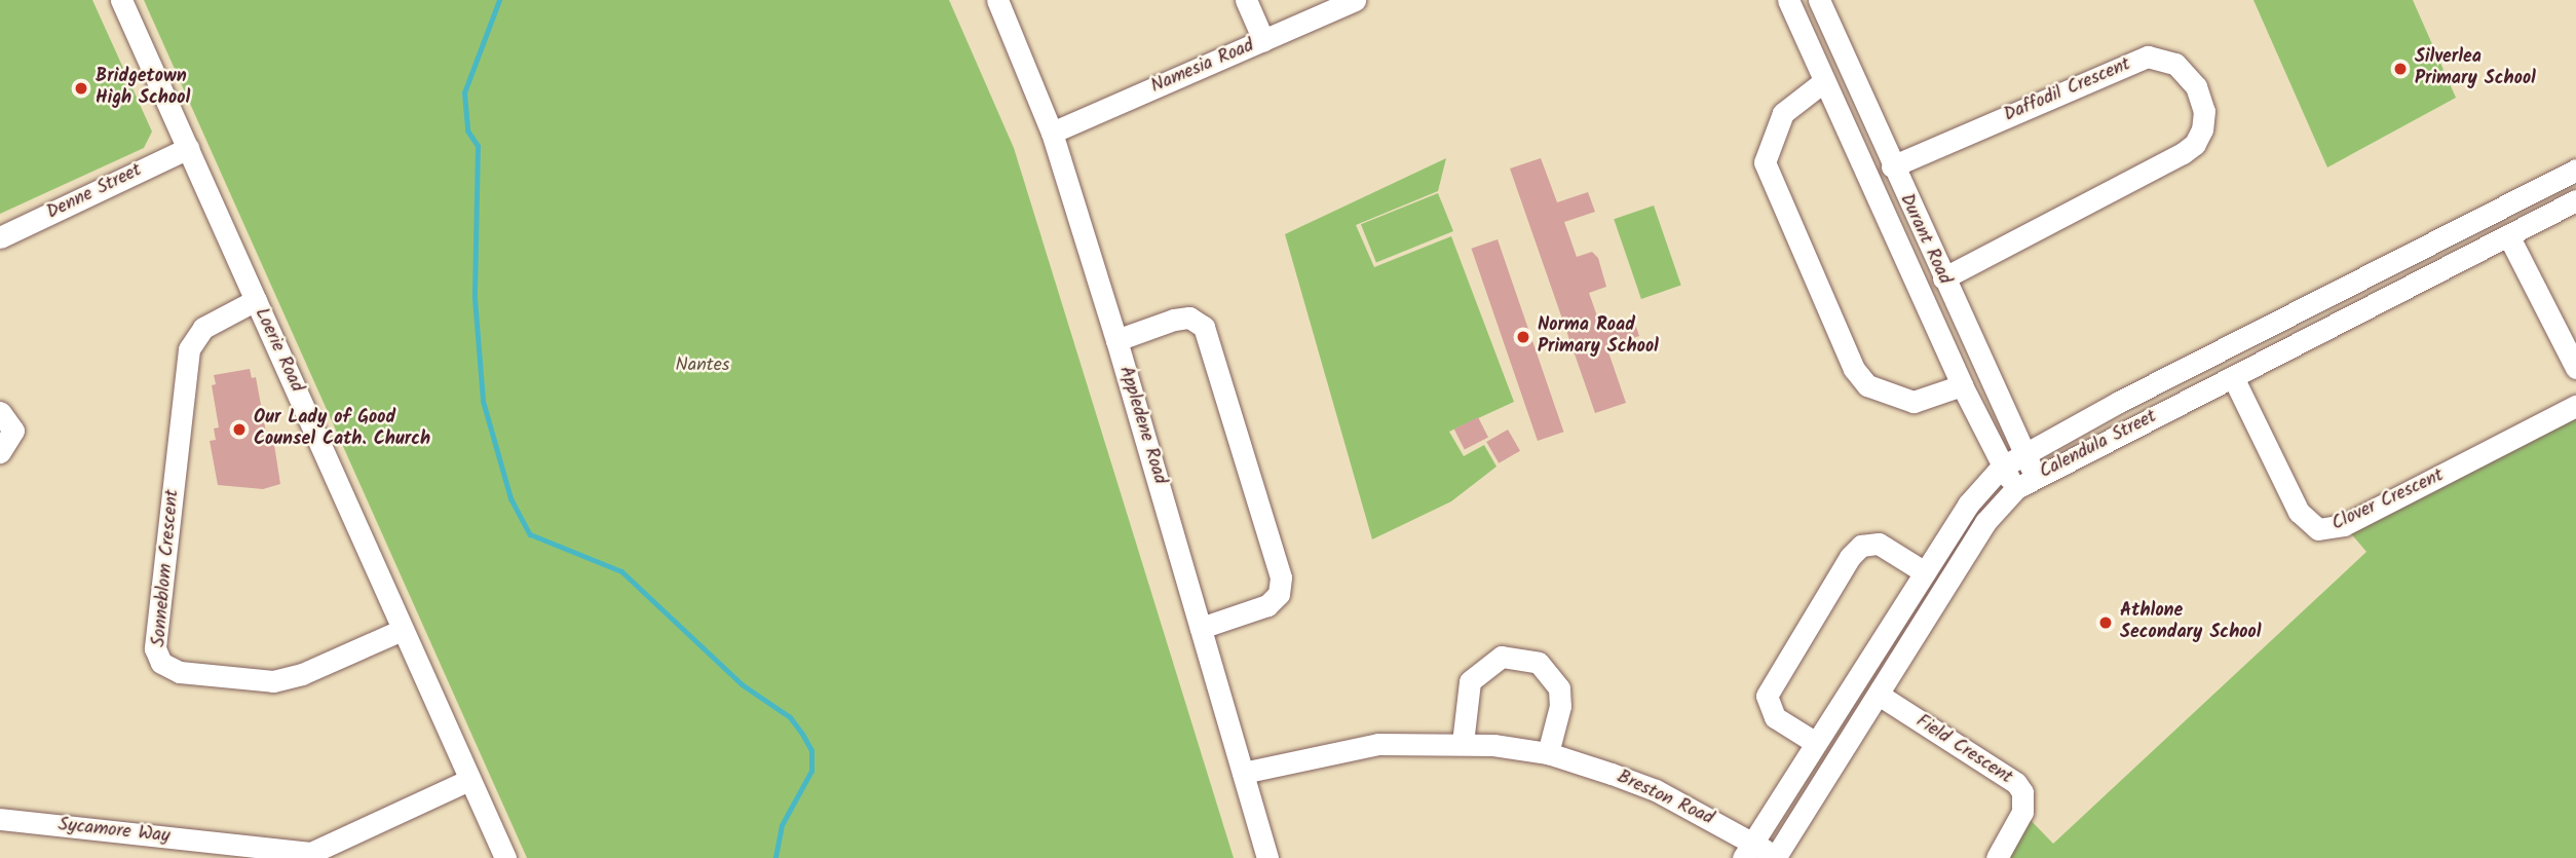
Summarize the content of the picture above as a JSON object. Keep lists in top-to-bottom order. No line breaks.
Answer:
{"streets":{"street":["Namesia Road","Daffodil Crescent","Denne Street","Durant Road","Loerie Road","Appledene Road","Calendula Street","Clover Crescent","Sonneblom Crescent","Field Crescent","Breston Road","Sycamore Way"]},"crossings":[["Namesia Road","Appledene Road"],["Daffodil Crescent","Durant Road"],["Denne Street","Loerie Road"],["Durant Road","Calendula Street"],["Loerie Road","Sonneblom Crescent"],["Loerie Road","Sycamore Way"],["Appledene Road","Breston Road"],["Calendula Street","Clover Crescent"],["Calendula Street","Field Crescent"],["Calendula Street","Breston Road"]],"parks":["Nantes"],"places":["Silverlea Primary School","Bridgetown High School","Norma Road Primary School","Our Lady of Good Counsel Cath. Church","Athlone Secondary School"]}
